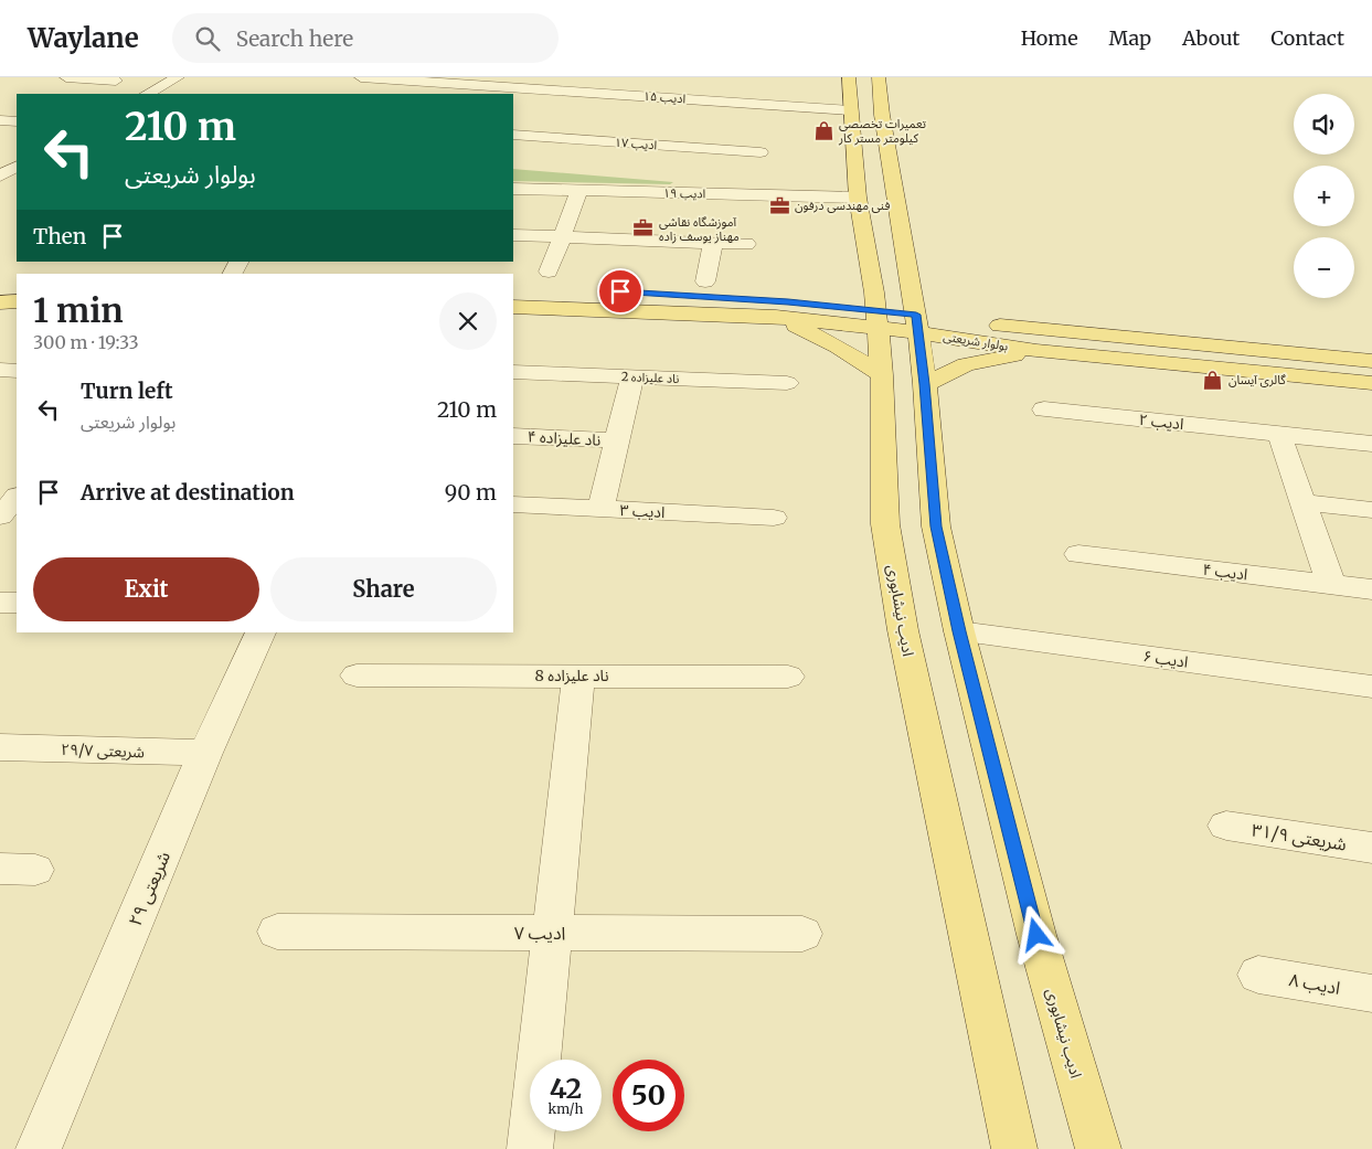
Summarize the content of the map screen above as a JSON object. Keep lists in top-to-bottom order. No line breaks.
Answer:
{"streets":{"main road":["بولوار شریعتی","ادیب نیشابوری"],"street":["ادیب ۱۵","ادیب ۱۷","ادیب ۱۹","ناد علیزاده 2","ادیب ۲","ناد علیزاده ۴","ادیب ۳","ادیب ۴","ادیب ۶","ناد علیزاده 8","شریعتی ۲۹/۷","شریعتی ۳۱/۹","شریعتی ۲۹","ادیب ۷","ادیب ۸"]},"crossings":[["ادیب ۱۵","ادیب نیشابوری"],["ادیب ۱۹","ادیب نیشابوری"],["بولوار شریعتی","ادیب نیشابوری"],["ادیب نیشابوری","ادیب ۶"],["شریعتی ۲۹/۷","شریعتی ۲۹"]],"places":{"shop":["تعمیرات تخصصی کیلومتر مستر کار","گالری آيسان"],"office":["فنی مهندسی درفون","آموزشگاه نقاشی مهناز یوسف زاده"]},"page":{"header":"Waylane","search":"Search here","nav":["Home","Map","About","Contact"],"map_buttons":["+","−"],"turn":["210 m","بولوار شریعتی"],"then":"Then","heading":["1 min","300 m · 19:33"],"list":[{"name":"Turn left","note":"بولوار شریعتی","value":"210 m"},{"name":"Arrive at destination","value":"90 m"}],"buttons":["Exit","Share"],"speed":"42 km/h","limit":"50"}}
